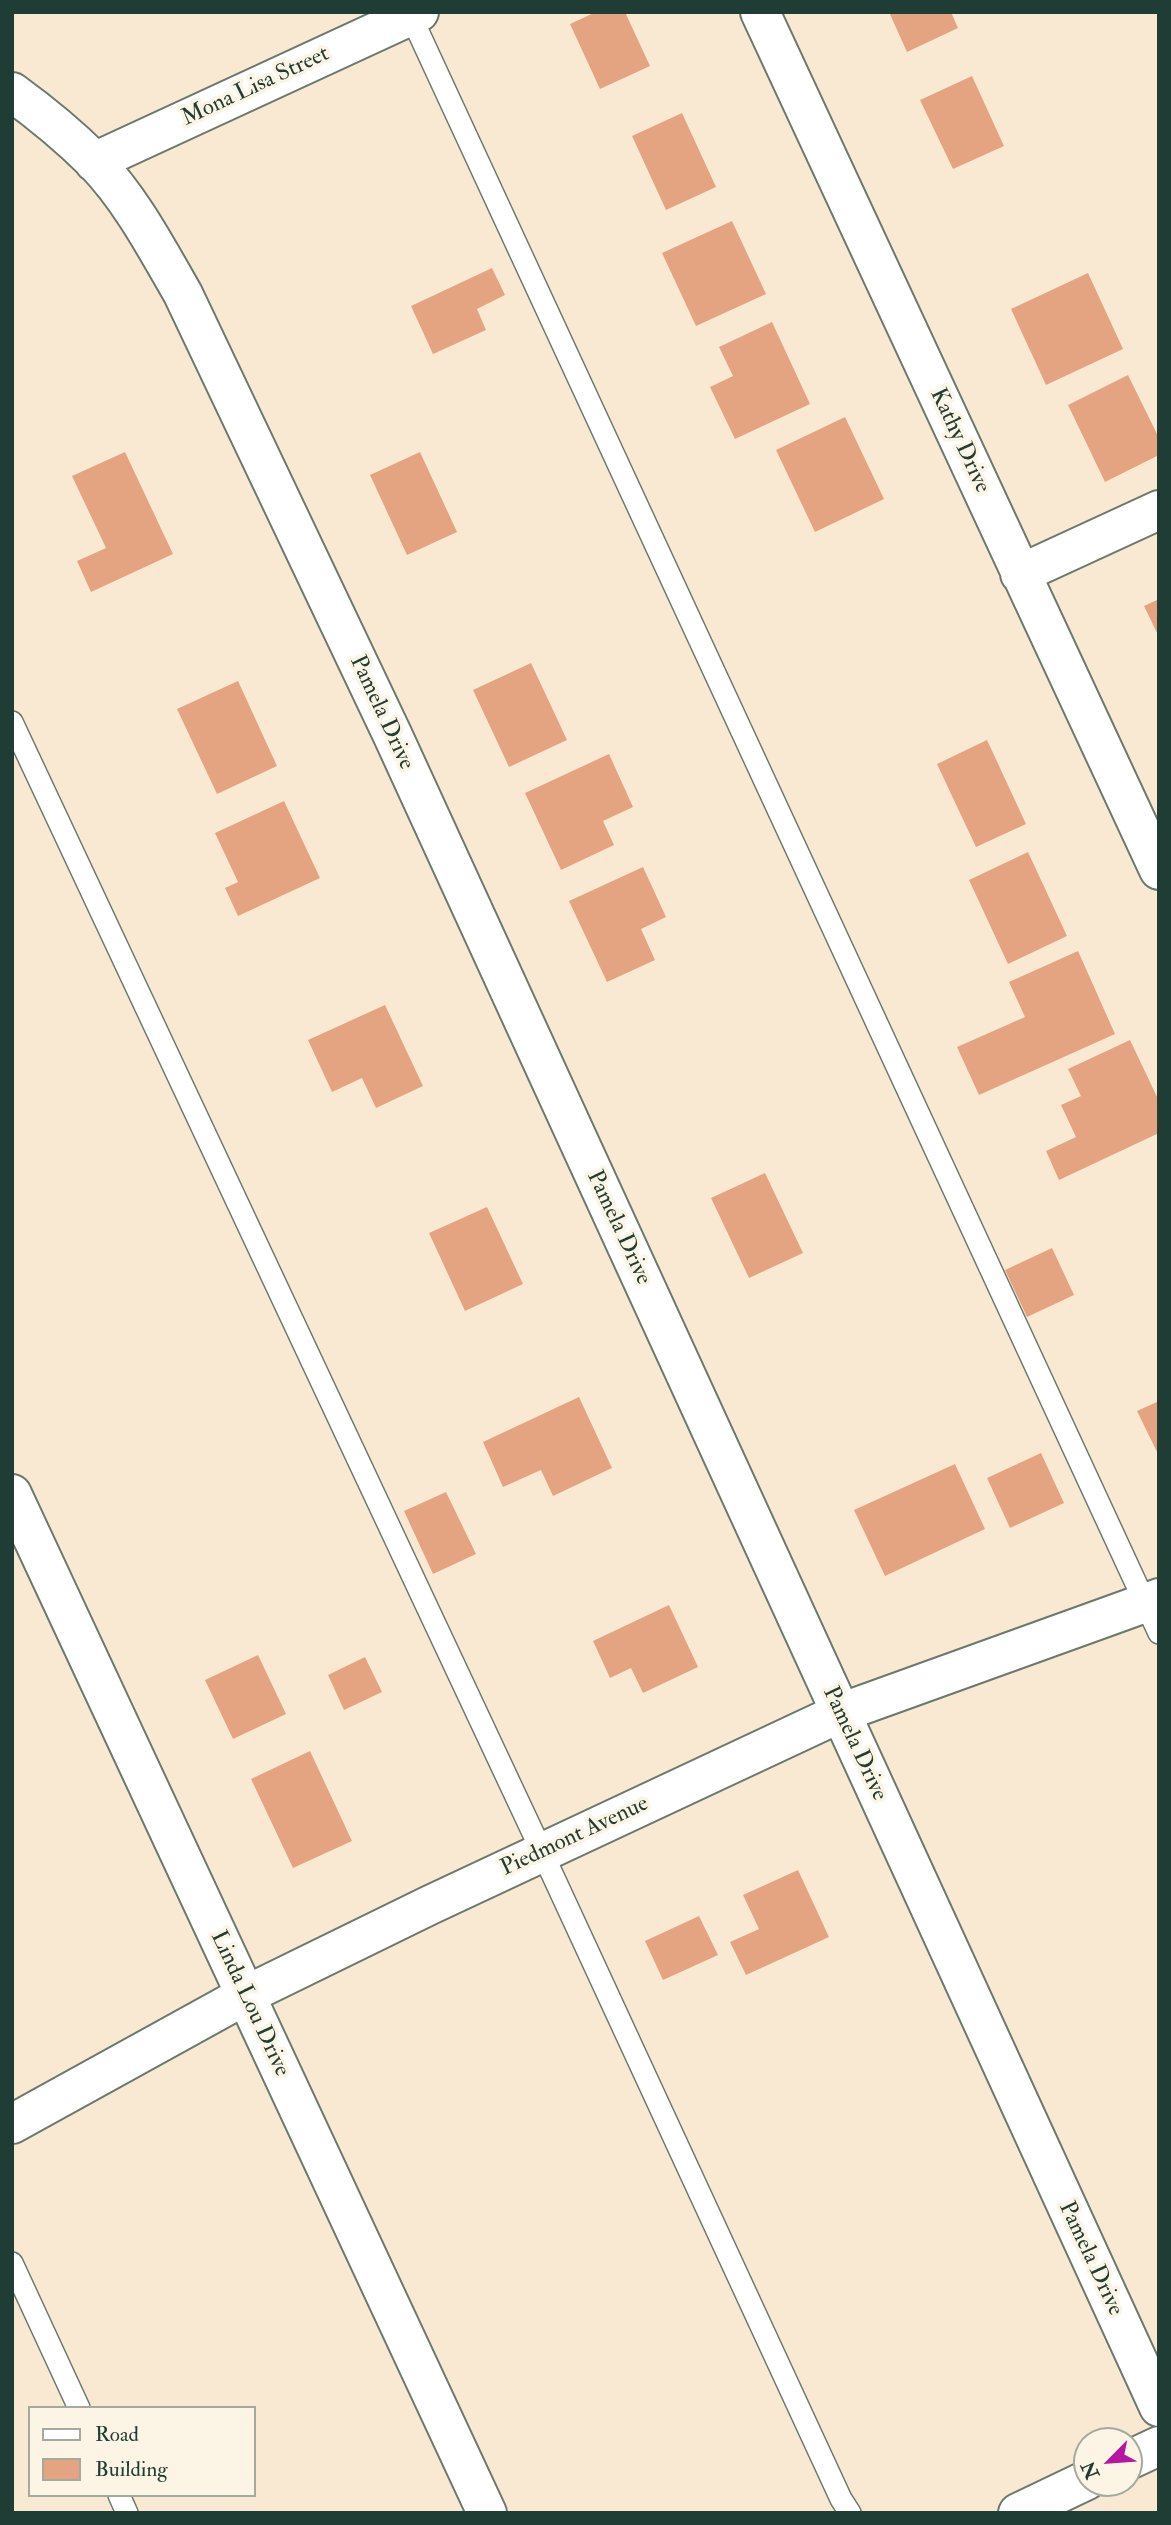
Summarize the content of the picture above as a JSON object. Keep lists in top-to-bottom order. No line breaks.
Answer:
{"streets":{"street":["Mona Lisa Street","Kathy Drive","Pamela Drive","Piedmont Avenue","Linda Lou Drive"]},"crossings":[["Mona Lisa Street","Pamela Drive"],["Pamela Drive","Piedmont Avenue"],["Piedmont Avenue","Linda Lou Drive"]],"legend":["Road","Building"],"north":"bottom left"}
